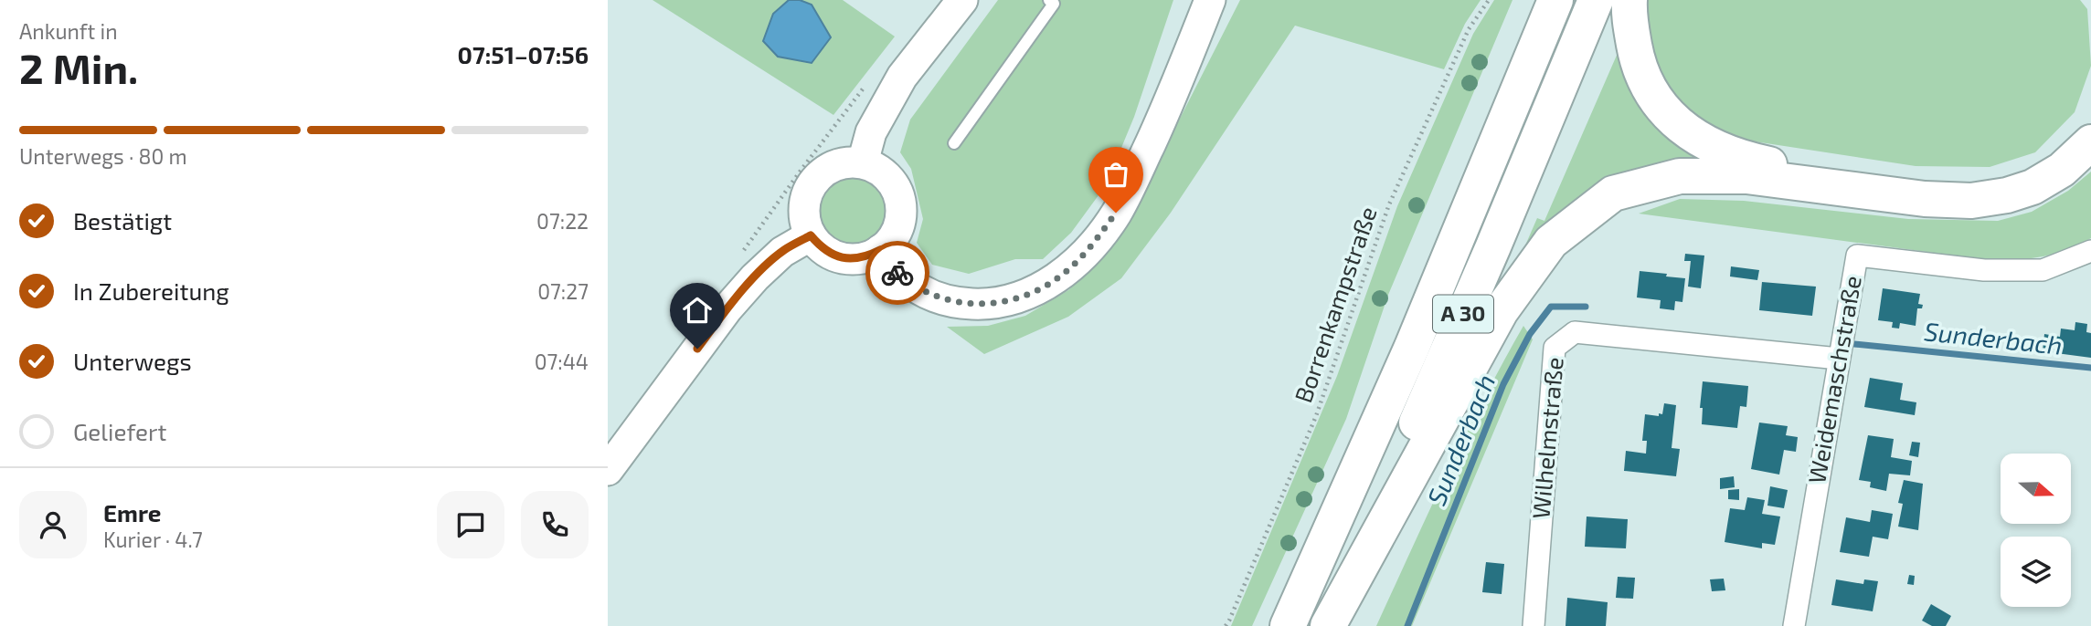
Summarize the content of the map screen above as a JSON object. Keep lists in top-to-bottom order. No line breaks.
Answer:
{"streets":{"highway":["A 30"],"street":["Weidemaschstraße","Wilhelmstraße"],"path":["Borrenkampstraße"]},"crossings":[["Weidemaschstraße","Wilhelmstraße"]],"water":["Sunderbach"],"north":"right","page":{"heading":["2 Min.","Ankunft in","07:51–07:56"],"panel":["Emre","Kurier · 4.7"],"bar":"Unterwegs · 80 m","list":[["Bestätigt","07:22"],["In Zubereitung","07:27"],["Unterwegs","07:44"],"Geliefert"]}}
